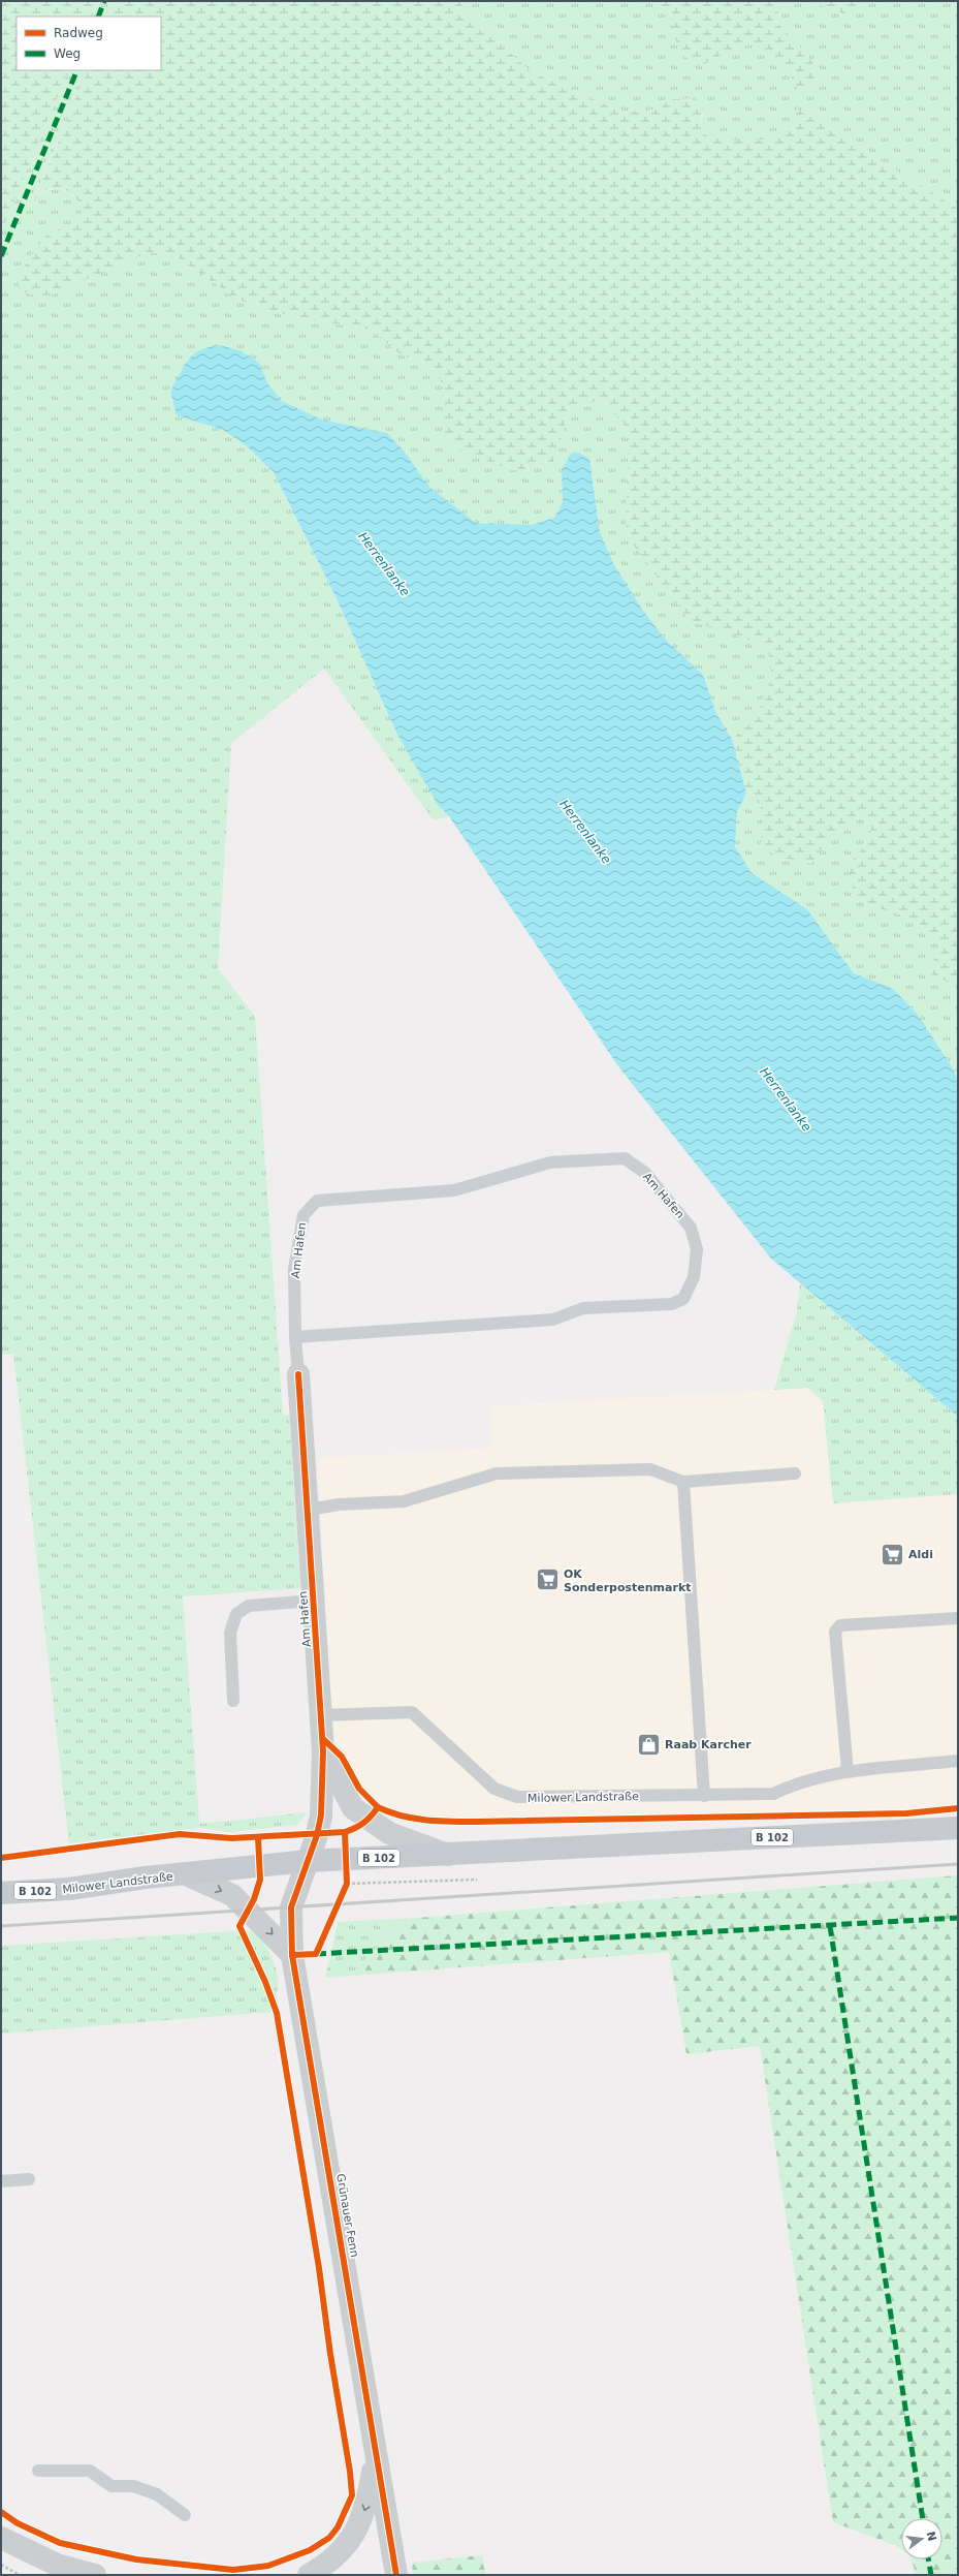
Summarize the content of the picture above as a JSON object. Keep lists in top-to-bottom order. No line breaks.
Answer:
{"streets":{"main road":["Milower Landstraße","B 102"],"street":["Am Hafen","Grünauer Fenn"]},"crossings":[["Am Hafen","Milower Landstraße"],["Am Hafen","Grünauer Fenn"],["Milower Landstraße","Grünauer Fenn"]],"water":["Herrenlanke"],"places":{"supermarket":["Aldi","OK Sonderpostenmarkt"],"shop":["Raab Karcher"]},"legend":["Radweg","Weg"],"north":"right"}
